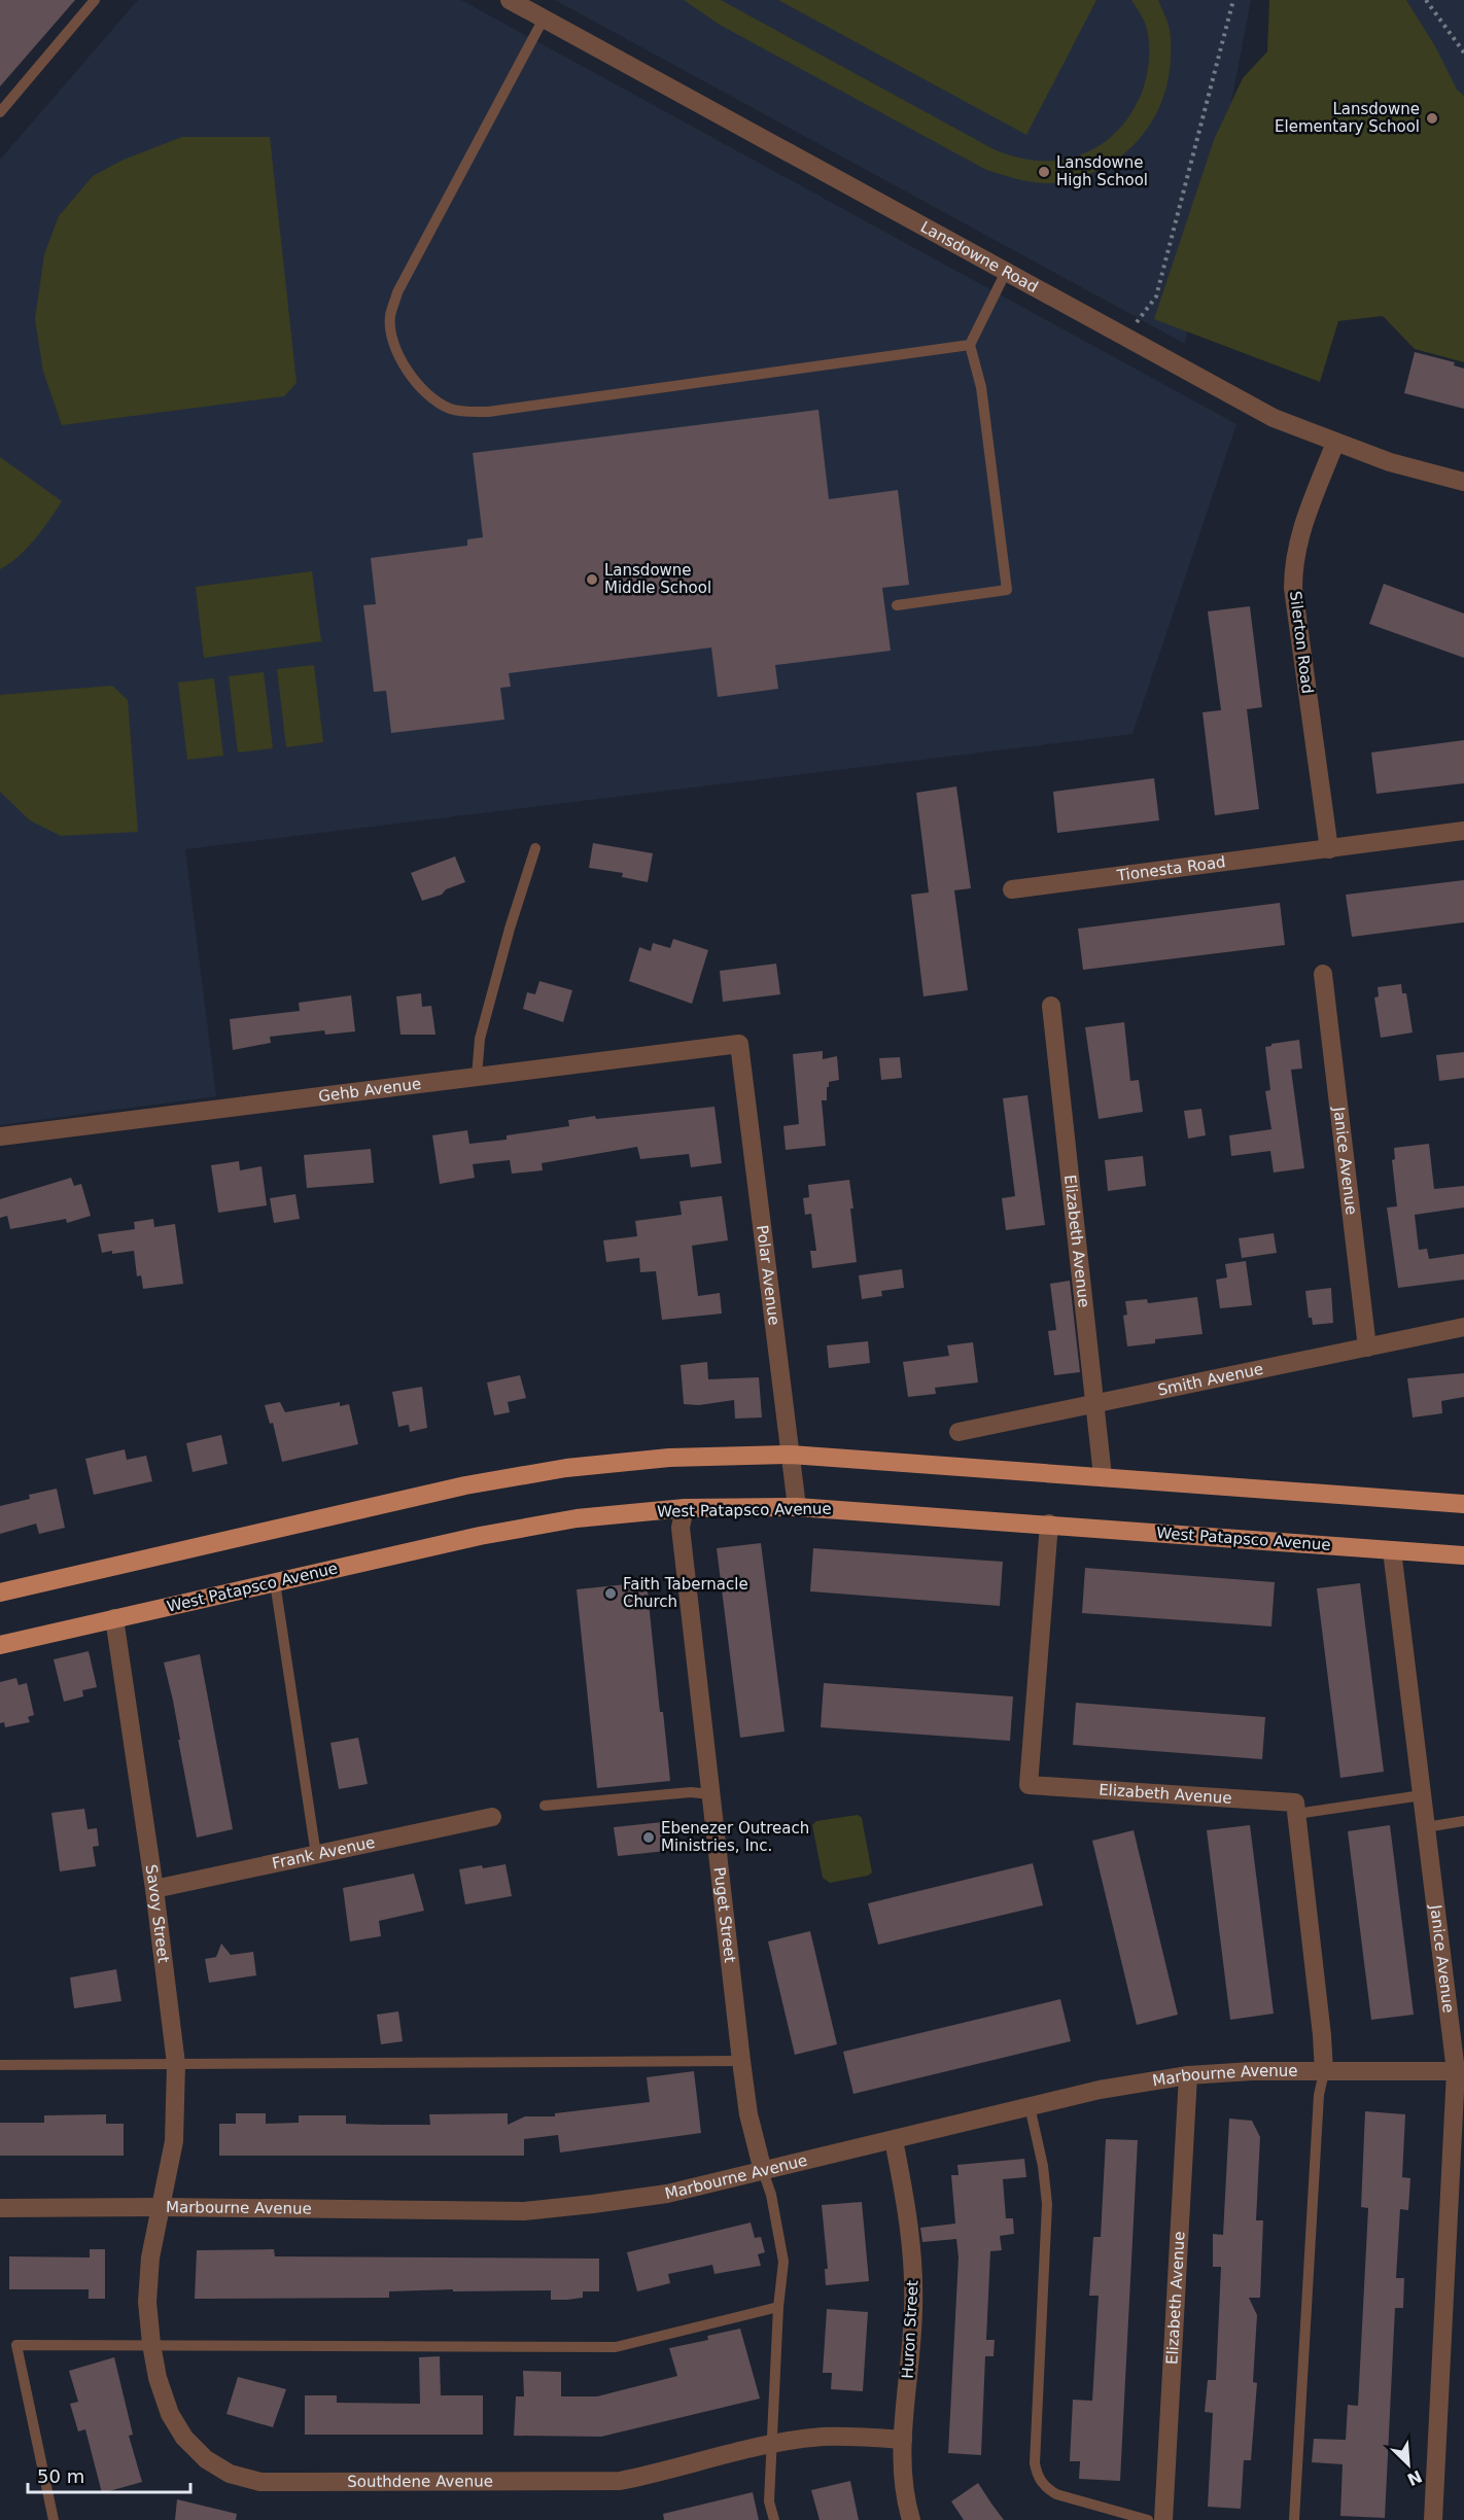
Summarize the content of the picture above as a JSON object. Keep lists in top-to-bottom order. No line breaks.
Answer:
{"streets":{"main road":["West Patapsco Avenue"],"street":["Lansdowne Road","Silerton Road","Tionesta Road","Gehb Avenue","Janice Avenue","Elizabeth Avenue","Polar Avenue","Smith Avenue","Frank Avenue","Savoy Street","Puget Street","Marbourne Avenue","Huron Street","Southdene Avenue"]},"crossings":[["Lansdowne Road","Silerton Road"],["Silerton Road","Tionesta Road"],["Gehb Avenue","Polar Avenue"],["Janice Avenue","Smith Avenue"],["Janice Avenue","West Patapsco Avenue"],["Janice Avenue","Marbourne Avenue"],["Elizabeth Avenue","Smith Avenue"],["Elizabeth Avenue","West Patapsco Avenue"],["Elizabeth Avenue","Marbourne Avenue"],["Polar Avenue","West Patapsco Avenue"],["West Patapsco Avenue","Savoy Street"],["West Patapsco Avenue","Puget Street"],["Frank Avenue","Savoy Street"],["Savoy Street","Marbourne Avenue"],["Savoy Street","Southdene Avenue"],["Puget Street","Marbourne Avenue"],["Marbourne Avenue","Huron Street"],["Marbourne Avenue","Southdene Avenue"],["Huron Street","Southdene Avenue"]],"places":["Lansdowne Elementary School","Lansdowne High School","Lansdowne Middle School","Faith Tabernacle Church","Ebenezer Outreach Ministries, Inc."],"scale_bar":"50 m","north":"bottom right"}
